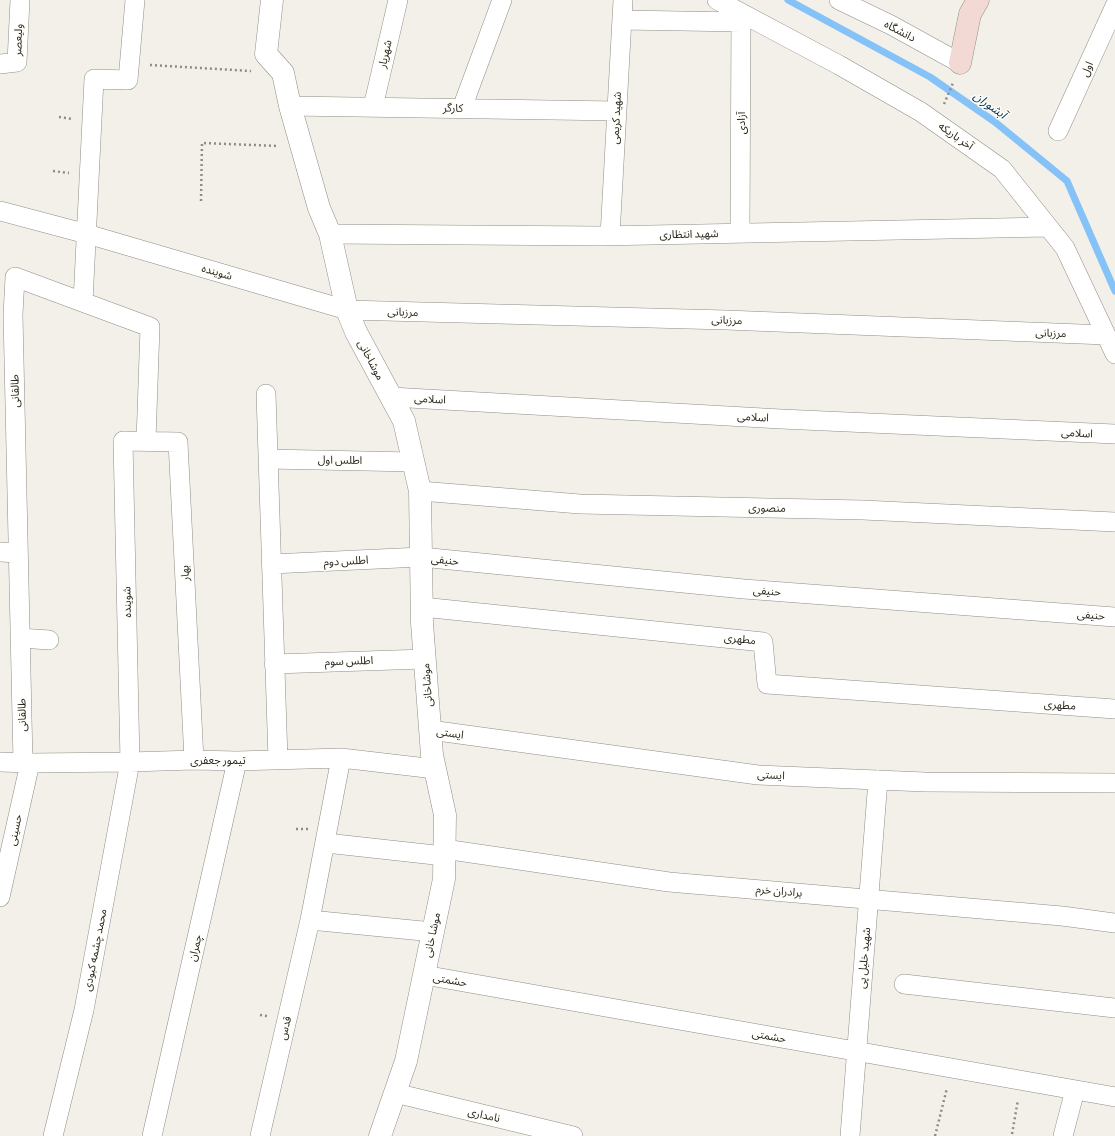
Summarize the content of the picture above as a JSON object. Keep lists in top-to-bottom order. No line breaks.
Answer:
{"streets":{"street":["دانشگاه","ولیعصر","شهریار","اول","کارگر","شهید کریمی","آزادی","آخر باریکه","شهید انتظاری","شوینده","مرزبانی","موشاخانی","طالقانی","اسلامی","اطلس اول","منصوری","حنیفی","اطلس دوم","بهار","مطهری","اطلس سوم","ایستی","تیمور جعفری","حسینی","برادران خرم","موشا خانی","چمران","محمد چشمه کبودی","شهید خلیل پی","حشمتی","قدس","نامداری"]},"crossings":[["شهریار","کارگر"],["کارگر","شهید کریمی"],["کارگر","موشاخانی"],["شهید کریمی","شهید انتظاری"],["آزادی","آخر باریکه"],["آزادی","شهید انتظاری"],["آخر باریکه","شهید انتظاری"],["آخر باریکه","مرزبانی"],["شهید انتظاری","موشاخانی"],["شوینده","مرزبانی"],["شوینده","موشاخانی"],["شوینده","بهار"],["شوینده","تیمور جعفری"],["شوینده","محمد چشمه کبودی"],["مرزبانی","موشاخانی"],["موشاخانی","اسلامی"],["موشاخانی","اطلس اول"],["موشاخانی","منصوری"],["موشاخانی","حنیفی"],["موشاخانی","اطلس دوم"],["موشاخانی","مطهری"],["موشاخانی","اطلس سوم"],["موشاخانی","ایستی"],["موشاخانی","موشا خانی"],["طالقانی","بهار"],["طالقانی","تیمور جعفری"],["طالقانی","حسینی"],["حنیفی","اطلس دوم"],["بهار","تیمور جعفری"],["ایستی","موشا خانی"],["ایستی","شهید خلیل پی"],["تیمور جعفری","حسینی"],["تیمور جعفری","موشا خانی"],["تیمور جعفری","چمران"],["تیمور جعفری","محمد چشمه کبودی"],["تیمور جعفری","قدس"],["برادران خرم","موشا خانی"],["برادران خرم","شهید خلیل پی"],["موشا خانی","حشمتی"],["موشا خانی","نامداری"],["شهید خلیل پی","حشمتی"]],"water":["آبشوران"]}
